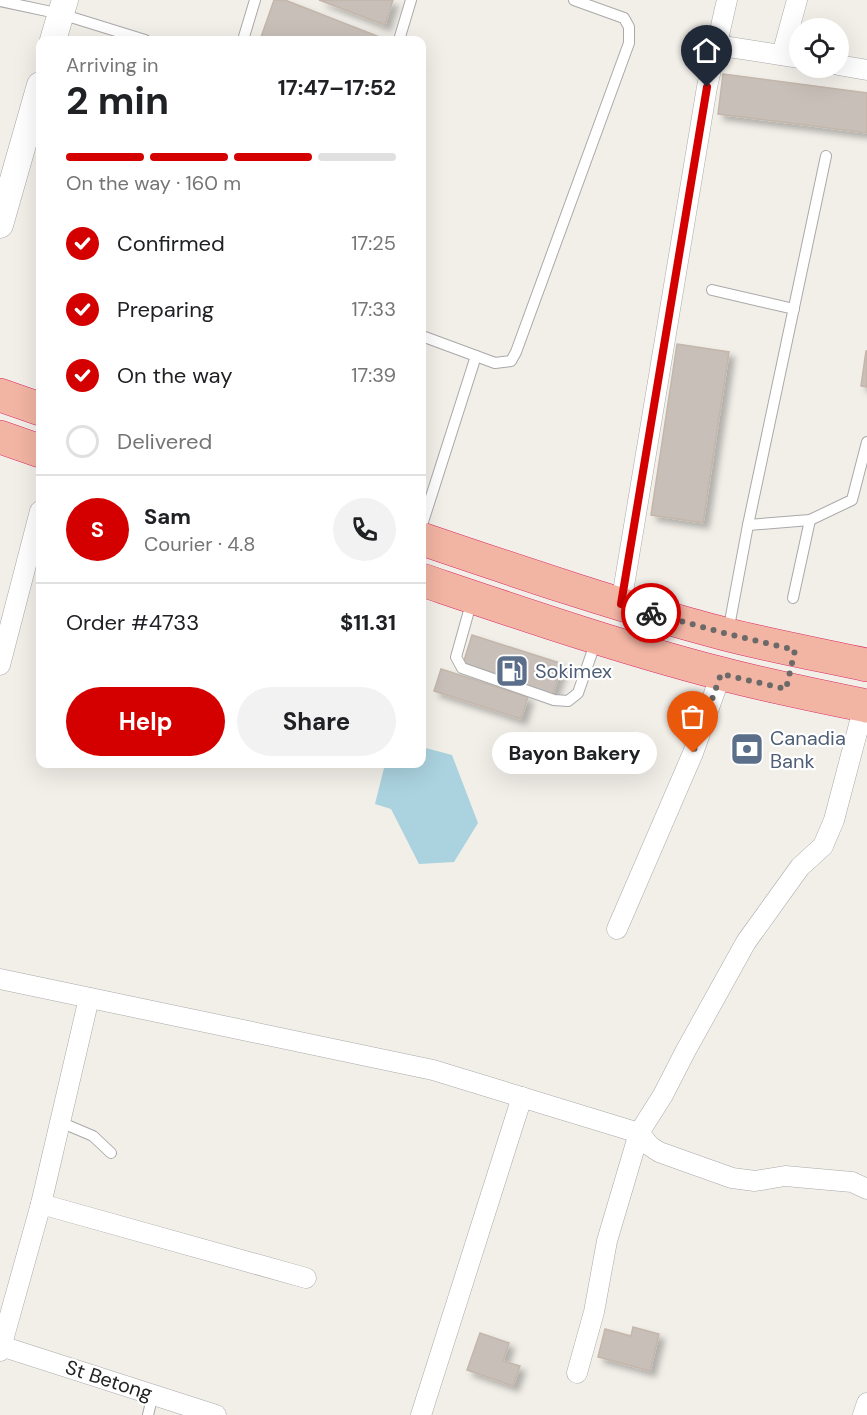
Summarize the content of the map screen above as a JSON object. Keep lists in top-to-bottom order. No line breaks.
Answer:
{"streets":{"street":["St Betong"]},"places":{"fuel station":["Sokimex"],"bank":["Canadia Bank"],"other":["Bayon Bakery"]},"page":{"heading":["2 min","Arriving in","17:47–17:52"],"panel":["Sam","Courier · 4.8","Order #4733","$11.31"],"bar":"On the way · 160 m","list":[["Confirmed","17:25"],["Preparing","17:33"],["On the way","17:39"],"Delivered"],"round":"S","buttons":["Help","Share"],"bubble":"Bayon Bakery"}}
